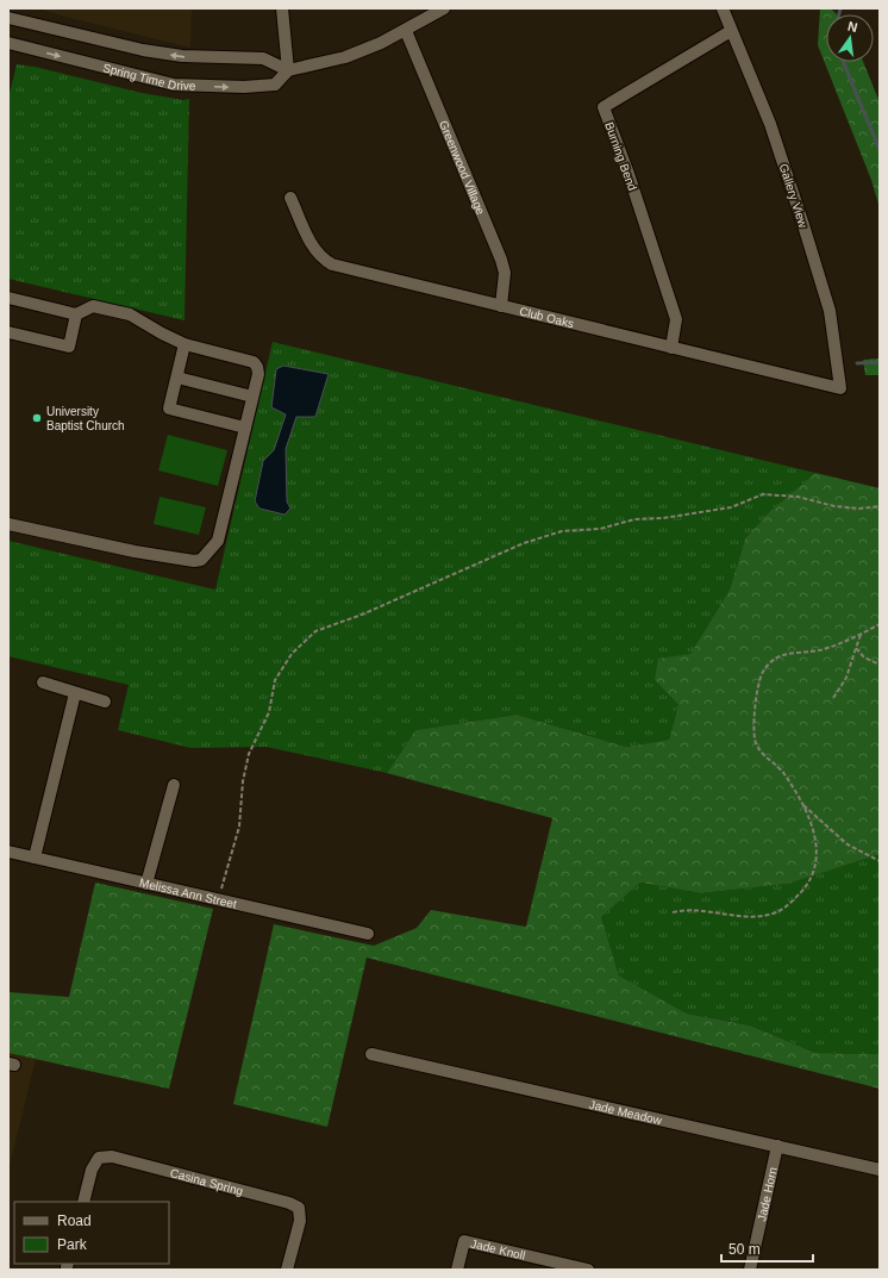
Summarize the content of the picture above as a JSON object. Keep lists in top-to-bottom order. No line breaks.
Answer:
{"streets":{"street":["Spring Time Drive","Burning Bend","Greenwood Village","Gallery View","Club Oaks","Melissa Ann Street","Jade Meadow","Casina Spring","Jade Horn","Jade Knoll"]},"crossings":[["Spring Time Drive","Greenwood Village"],["Burning Bend","Gallery View"],["Burning Bend","Club Oaks"],["Greenwood Village","Club Oaks"],["Gallery View","Club Oaks"],["Jade Meadow","Jade Horn"]],"places":["University Baptist Church"],"legend":["Road","Park"],"scale_bar":"50 m","north":"top"}
